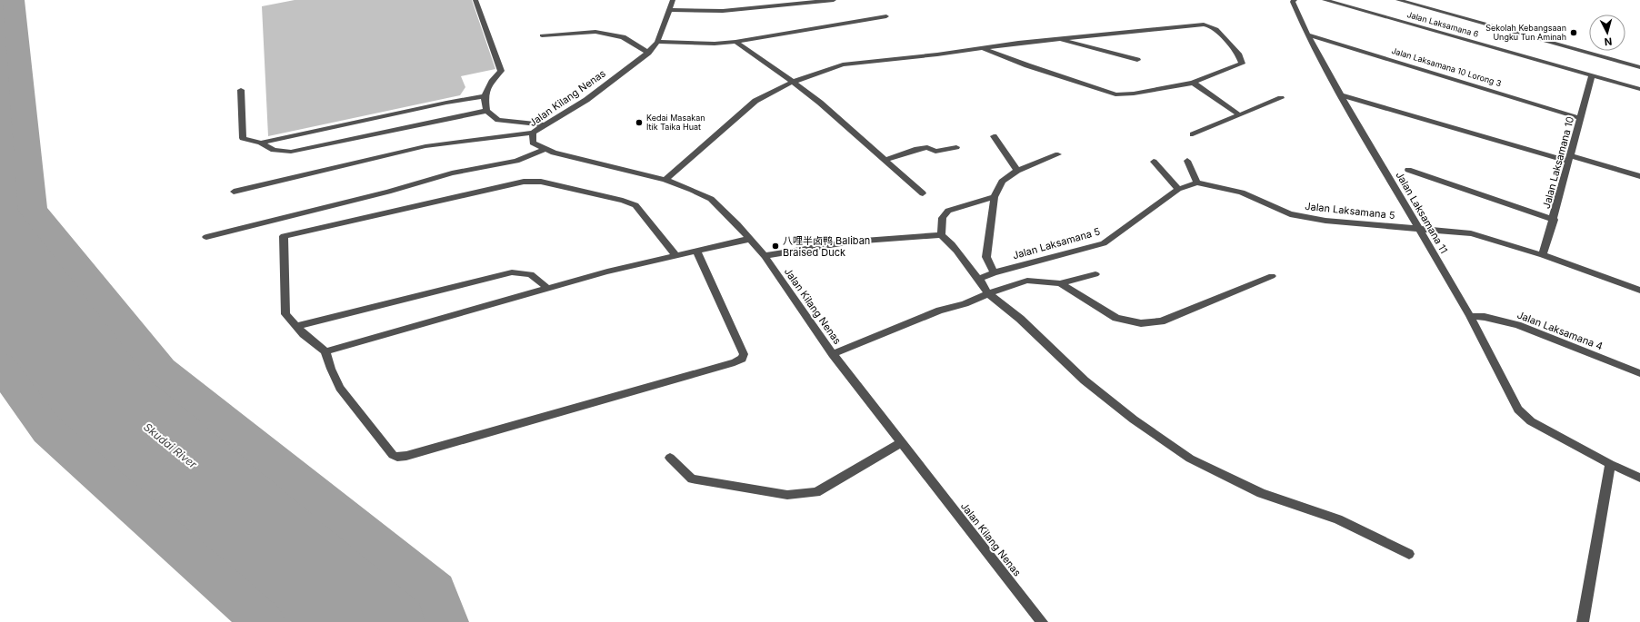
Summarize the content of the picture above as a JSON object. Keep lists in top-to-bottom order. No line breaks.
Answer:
{"streets":{"street":["Jalan Laksamana 6","Jalan Laksamana 10 Lorong 3","Jalan Kilang Nenas","Jalan Laksamana 10","Jalan Laksamana 5","Jalan Laksamana 11","Jalan Laksamana 4"]},"crossings":[["Jalan Laksamana 6","Jalan Laksamana 10"],["Jalan Laksamana 10 Lorong 3","Jalan Laksamana 10"],["Jalan Laksamana 10 Lorong 3","Jalan Laksamana 11"],["Jalan Laksamana 10","Jalan Laksamana 5"],["Jalan Laksamana 5","Jalan Laksamana 11"],["Jalan Laksamana 11","Jalan Laksamana 4"]],"water":["Skudai River"],"places":["Sekolah Kebangsaan Ungku Tun Aminah","Kedai Masakan Itik Taika Huat","八哩半卤鸭 Baliban Braised Duck"],"north":"bottom"}
